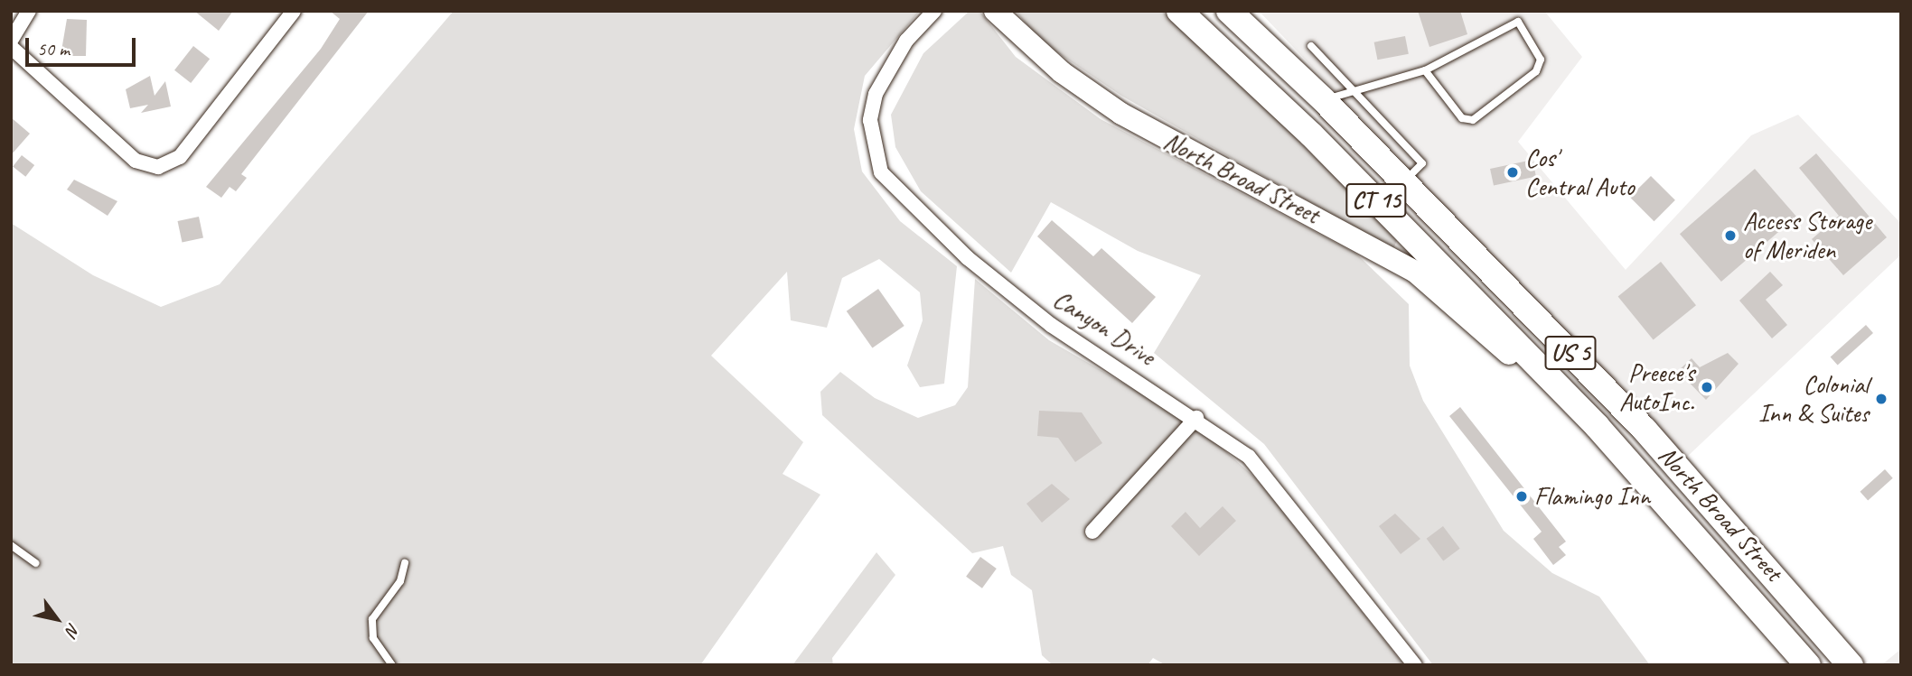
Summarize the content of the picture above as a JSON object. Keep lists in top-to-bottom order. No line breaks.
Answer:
{"streets":{"highway":["North Broad Street","CT 15","US 5"],"street":["Canyon Drive"]},"crossings":[["North Broad Street","CT 15"]],"places":["Cos' Central Auto","Access Storage of Meriden","Preece's AutoInc.","Colonial Inn & Suites","Flamingo Inn"],"scale_bar":"50 m","north":"bottom right"}
